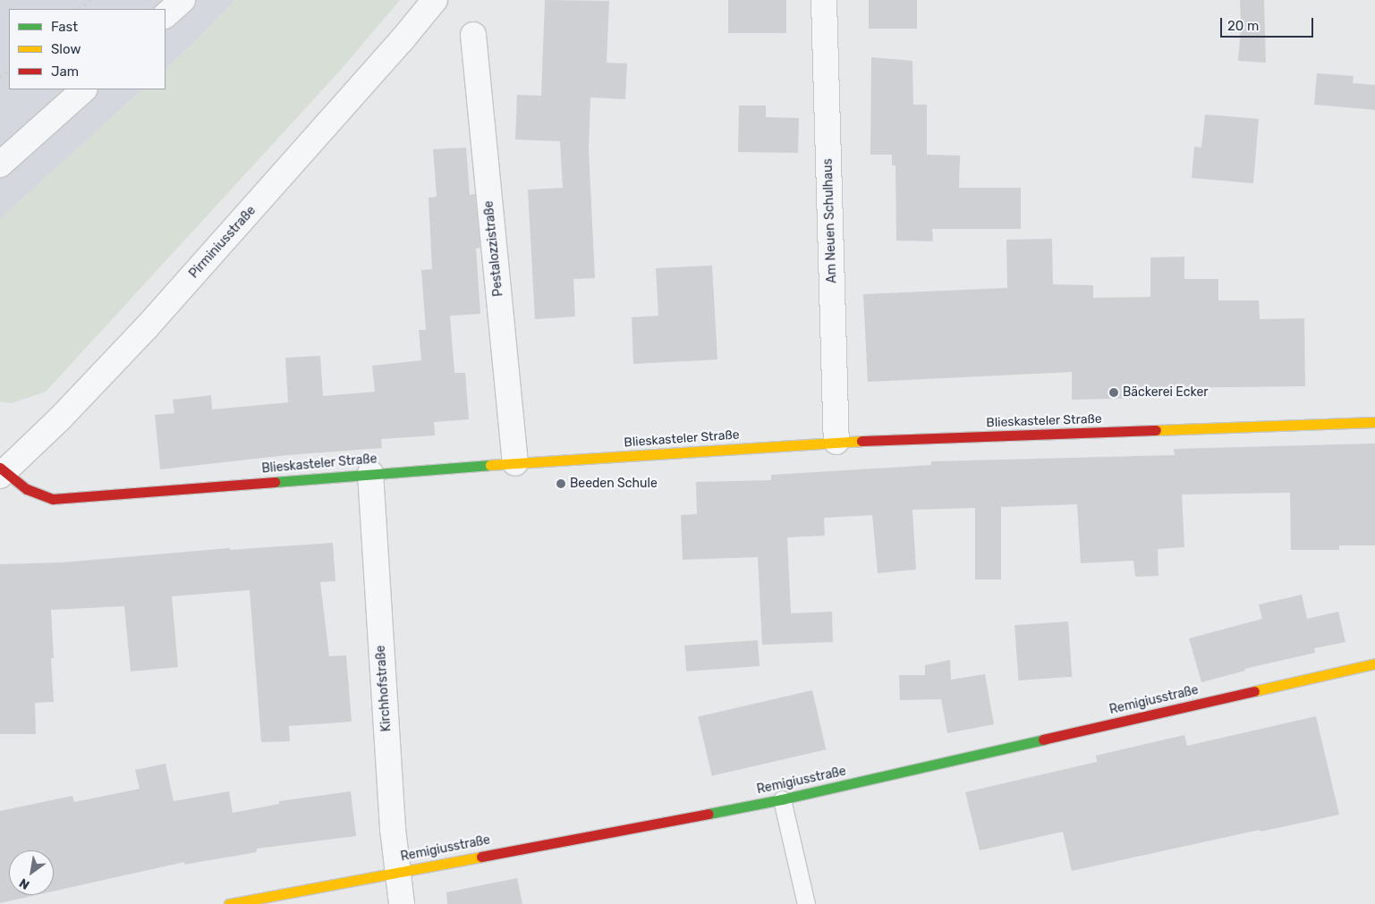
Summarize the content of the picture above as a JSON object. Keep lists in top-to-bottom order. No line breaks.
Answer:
{"streets":{"street":["Am Neuen Schulhaus","Pirminiusstraße","Pestalozzistraße","Blieskasteler Straße","Kirchhofstraße","Remigiusstraße"]},"crossings":[["Am Neuen Schulhaus","Blieskasteler Straße"],["Pirminiusstraße","Blieskasteler Straße"],["Pestalozzistraße","Blieskasteler Straße"],["Blieskasteler Straße","Kirchhofstraße"],["Kirchhofstraße","Remigiusstraße"]],"places":["Bäckerei Ecker","Beeden Schule"],"legend":["Fast","Slow","Jam"],"scale_bar":"20 m","north":"bottom left"}
